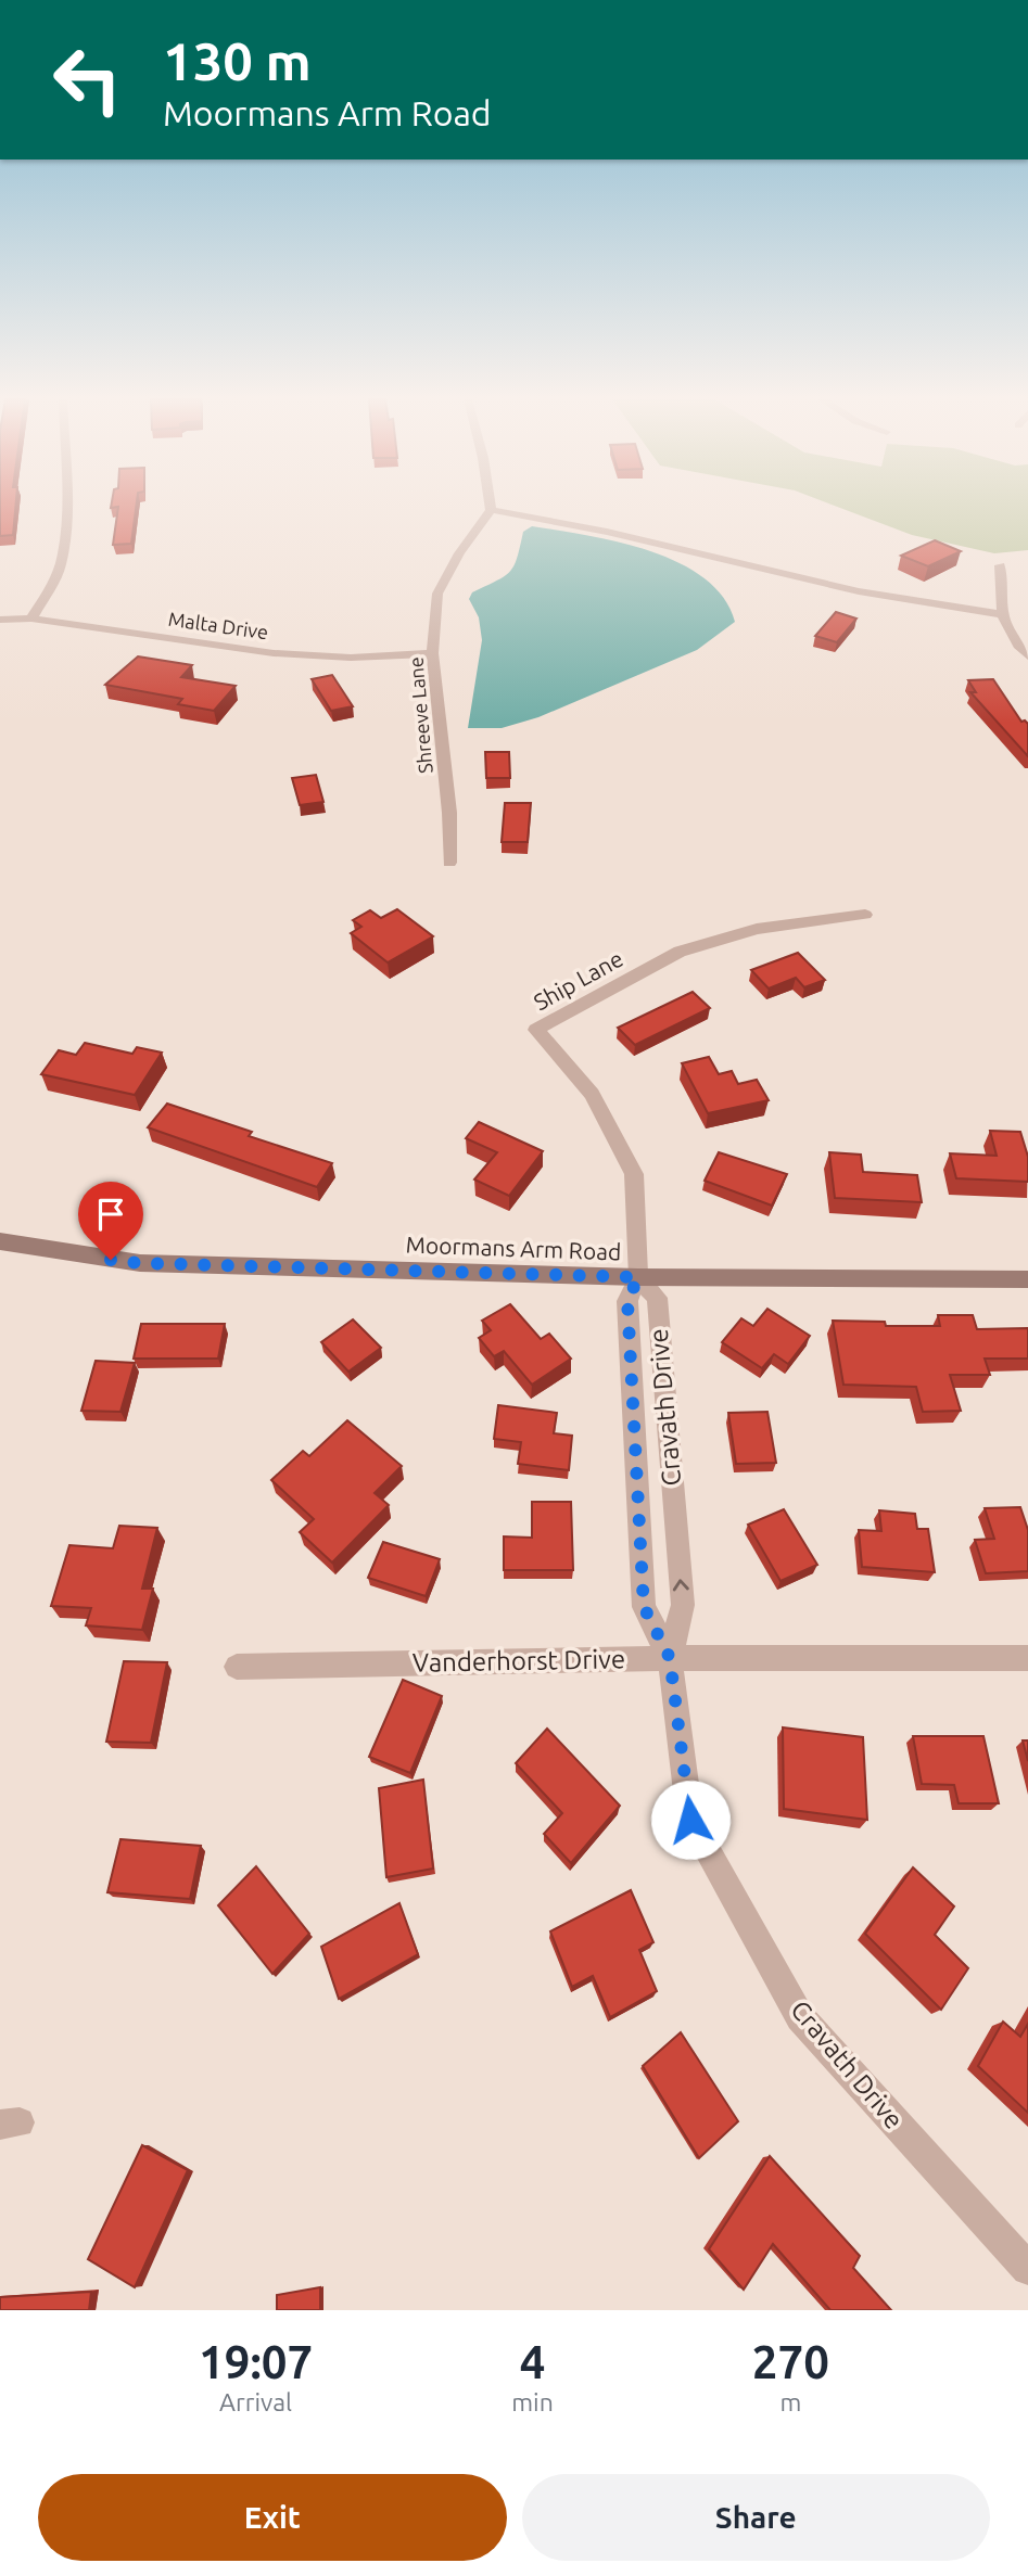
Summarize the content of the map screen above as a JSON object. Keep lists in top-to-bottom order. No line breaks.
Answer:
{"streets":{"street":["Malta Drive","Shreeve Lane","Ship Lane","Moormans Arm Road","Cravath Drive","Vanderhorst Drive"]},"crossings":[["Malta Drive","Shreeve Lane"],["Ship Lane","Moormans Arm Road"],["Ship Lane","Cravath Drive"],["Moormans Arm Road","Cravath Drive"],["Cravath Drive","Vanderhorst Drive"]],"page":{"turn":["130 m","Moormans Arm Road"],"eta":["19:07","Arrival","4","min","270","m"],"buttons":["Exit","Share"]}}
